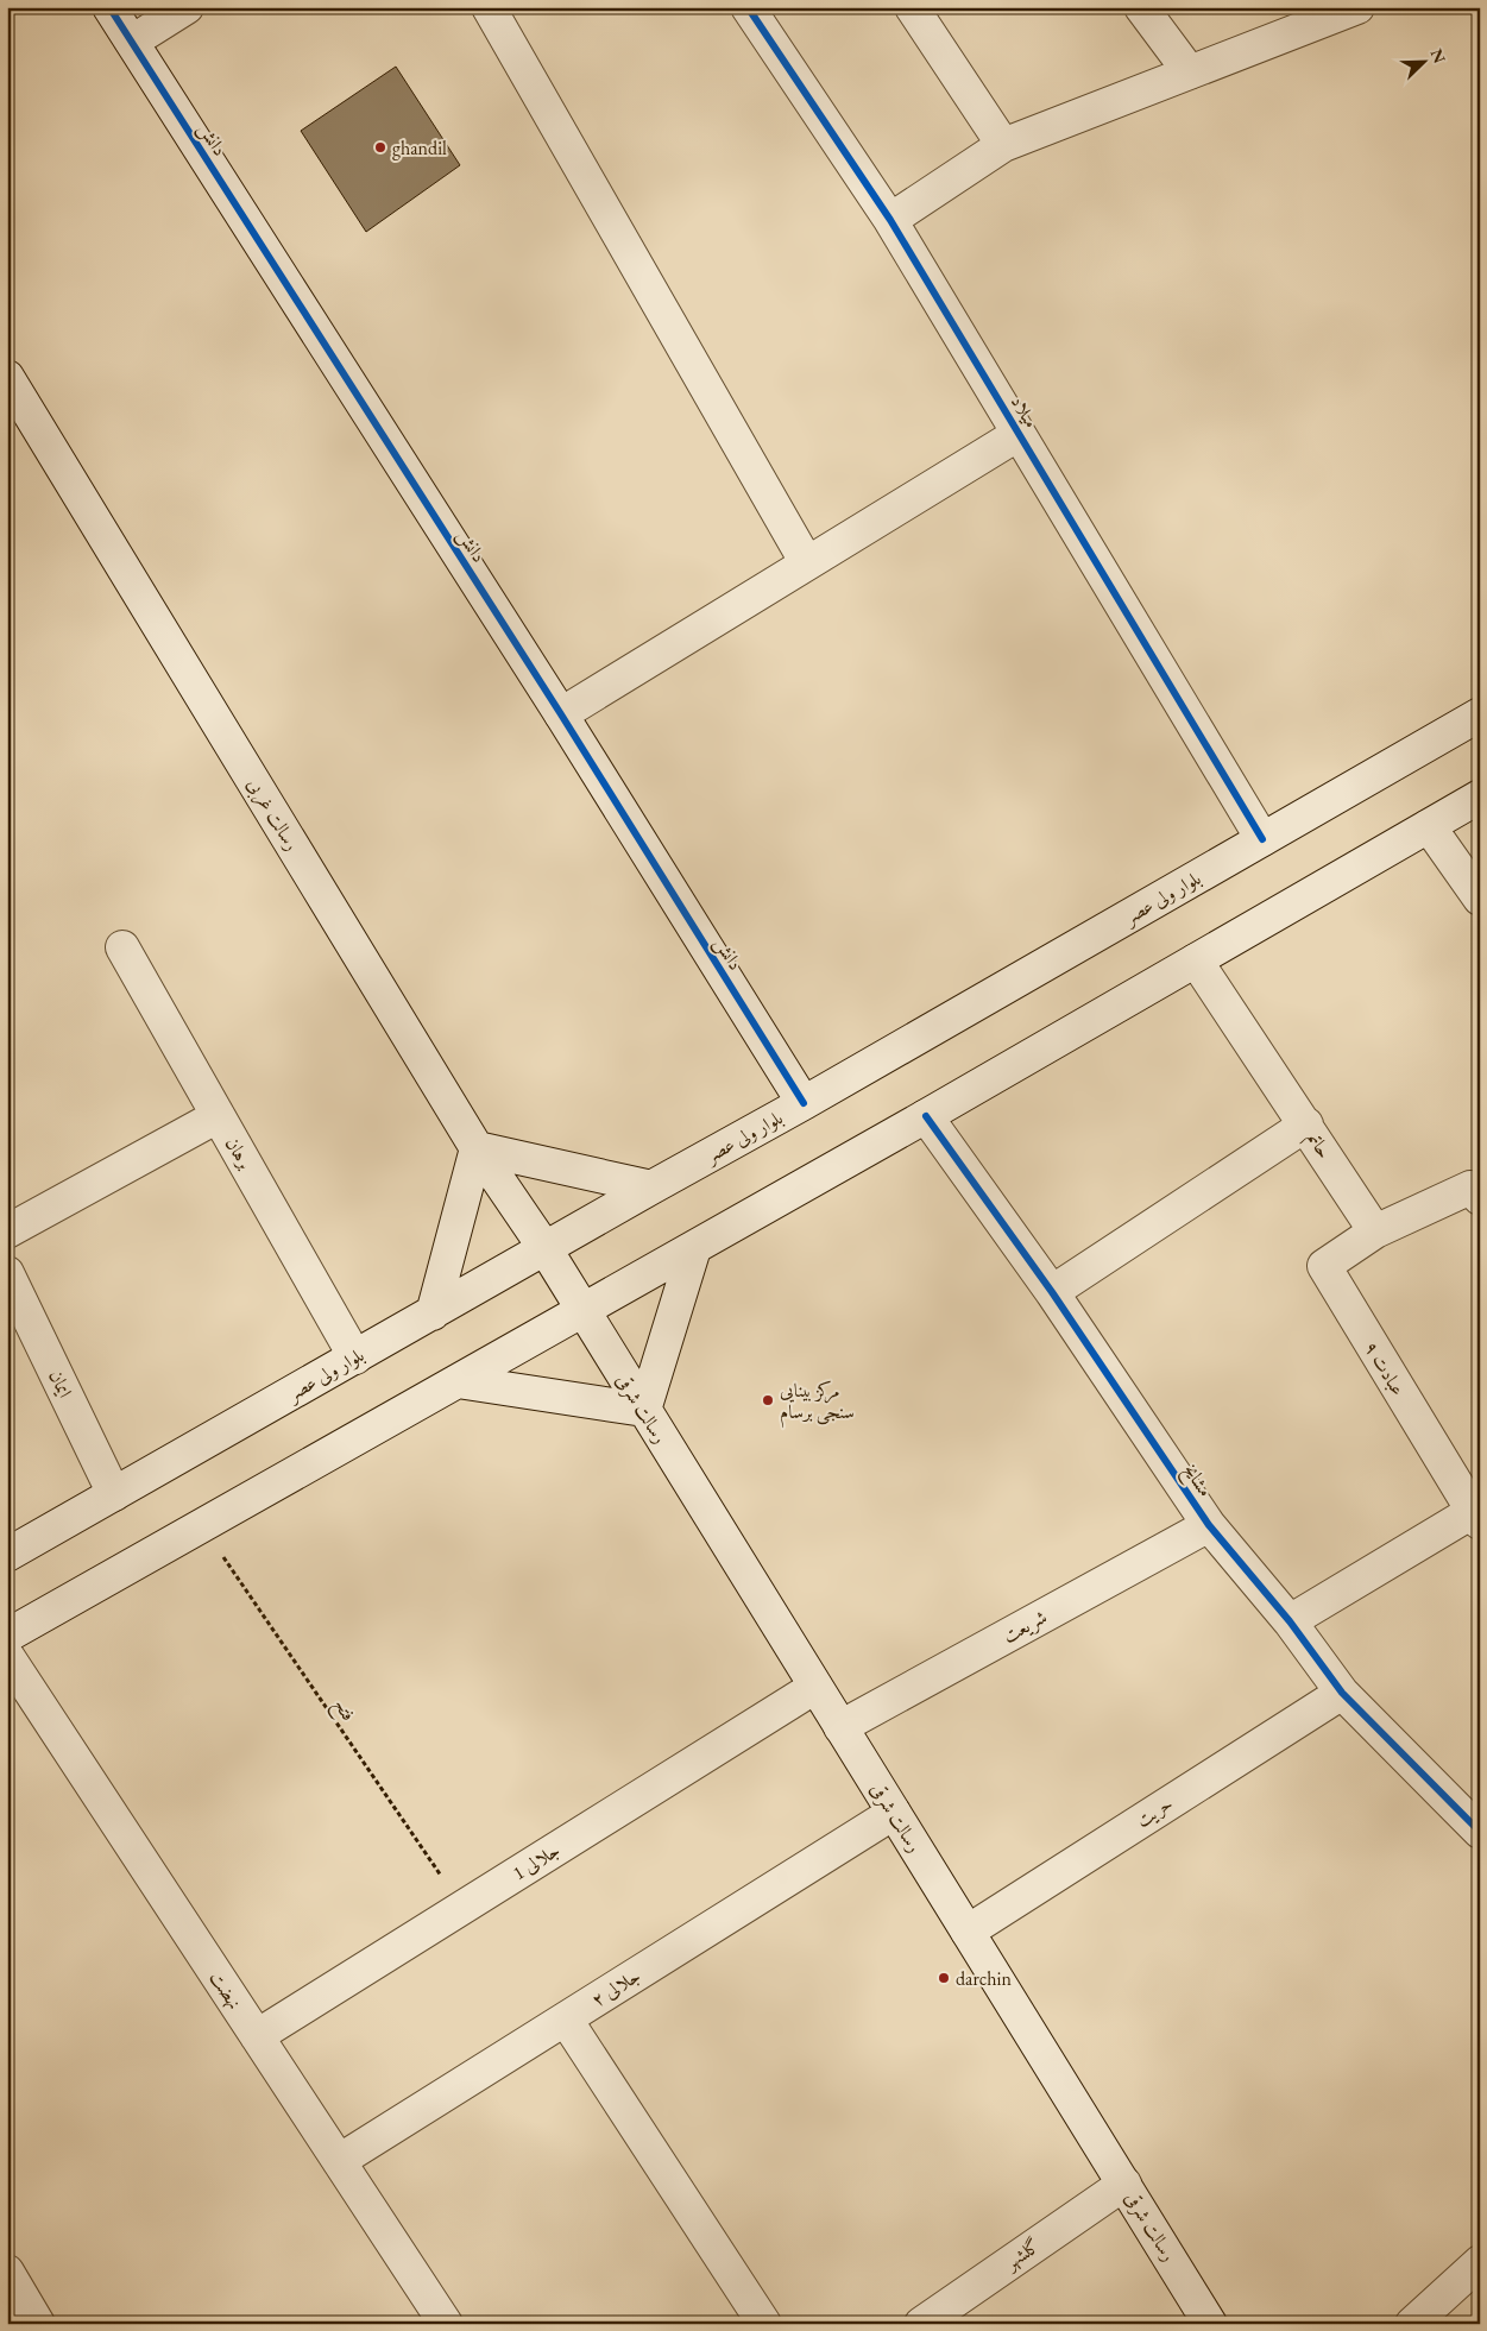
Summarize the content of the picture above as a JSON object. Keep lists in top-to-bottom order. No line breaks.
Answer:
{"streets":{"street":["دانش","میلاد","رسالت غربی","بلوار ولی عصر","حاتم","برهان","عبادت ۹","ایمان","رسالت شرقی","مشایخ","شریعت","حریت","جلالی 1","جلالی ۲","نهضت","گلشهر"],"path":["فتح"]},"crossings":[["دانش","بلوار ولی عصر"],["میلاد","بلوار ولی عصر"],["رسالت غربی","بلوار ولی عصر"],["رسالت غربی","رسالت شرقی"],["بلوار ولی عصر","برهان"],["بلوار ولی عصر","ایمان"],["بلوار ولی عصر","رسالت شرقی"],["حاتم","عبادت ۹"],["رسالت شرقی","شریعت"],["رسالت شرقی","حریت"],["رسالت شرقی","جلالی 1"],["رسالت شرقی","جلالی ۲"],["رسالت شرقی","گلشهر"],["مشایخ","شریعت"],["مشایخ","حریت"],["فتح","جلالی 1"],["جلالی 1","نهضت"],["جلالی ۲","نهضت"]],"places":["ghandil","مرکز بینایی سنجی برسام","darchin"],"north":"top right"}
